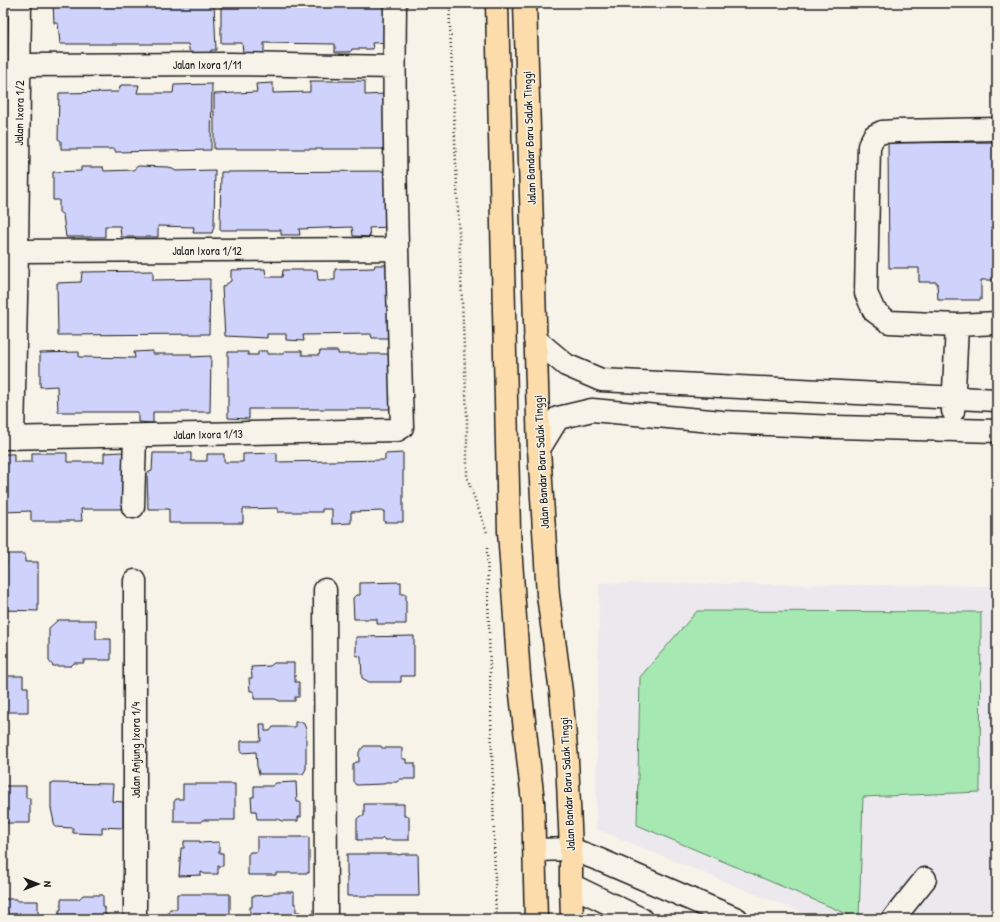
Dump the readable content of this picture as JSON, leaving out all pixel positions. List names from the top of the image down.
{
  "streets": {
    "main road": ["Jalan Bandar Baru Salak Tinggi"],
    "street": [
      "Jalan Ixora 1/11",
      "Jalan Ixora 1/2",
      "Jalan Ixora 1/12",
      "Jalan Ixora 1/13",
      "Jalan Anjung Ixora 1/4"
    ]
  },
  "crossings": [
    ["Jalan Ixora 1/11", "Jalan Ixora 1/2"],
    ["Jalan Ixora 1/2", "Jalan Ixora 1/12"],
    ["Jalan Ixora 1/2", "Jalan Ixora 1/13"],
    ["Jalan Ixora 1/12", "Jalan Ixora 1/13"]
  ],
  "north": "right"
}
